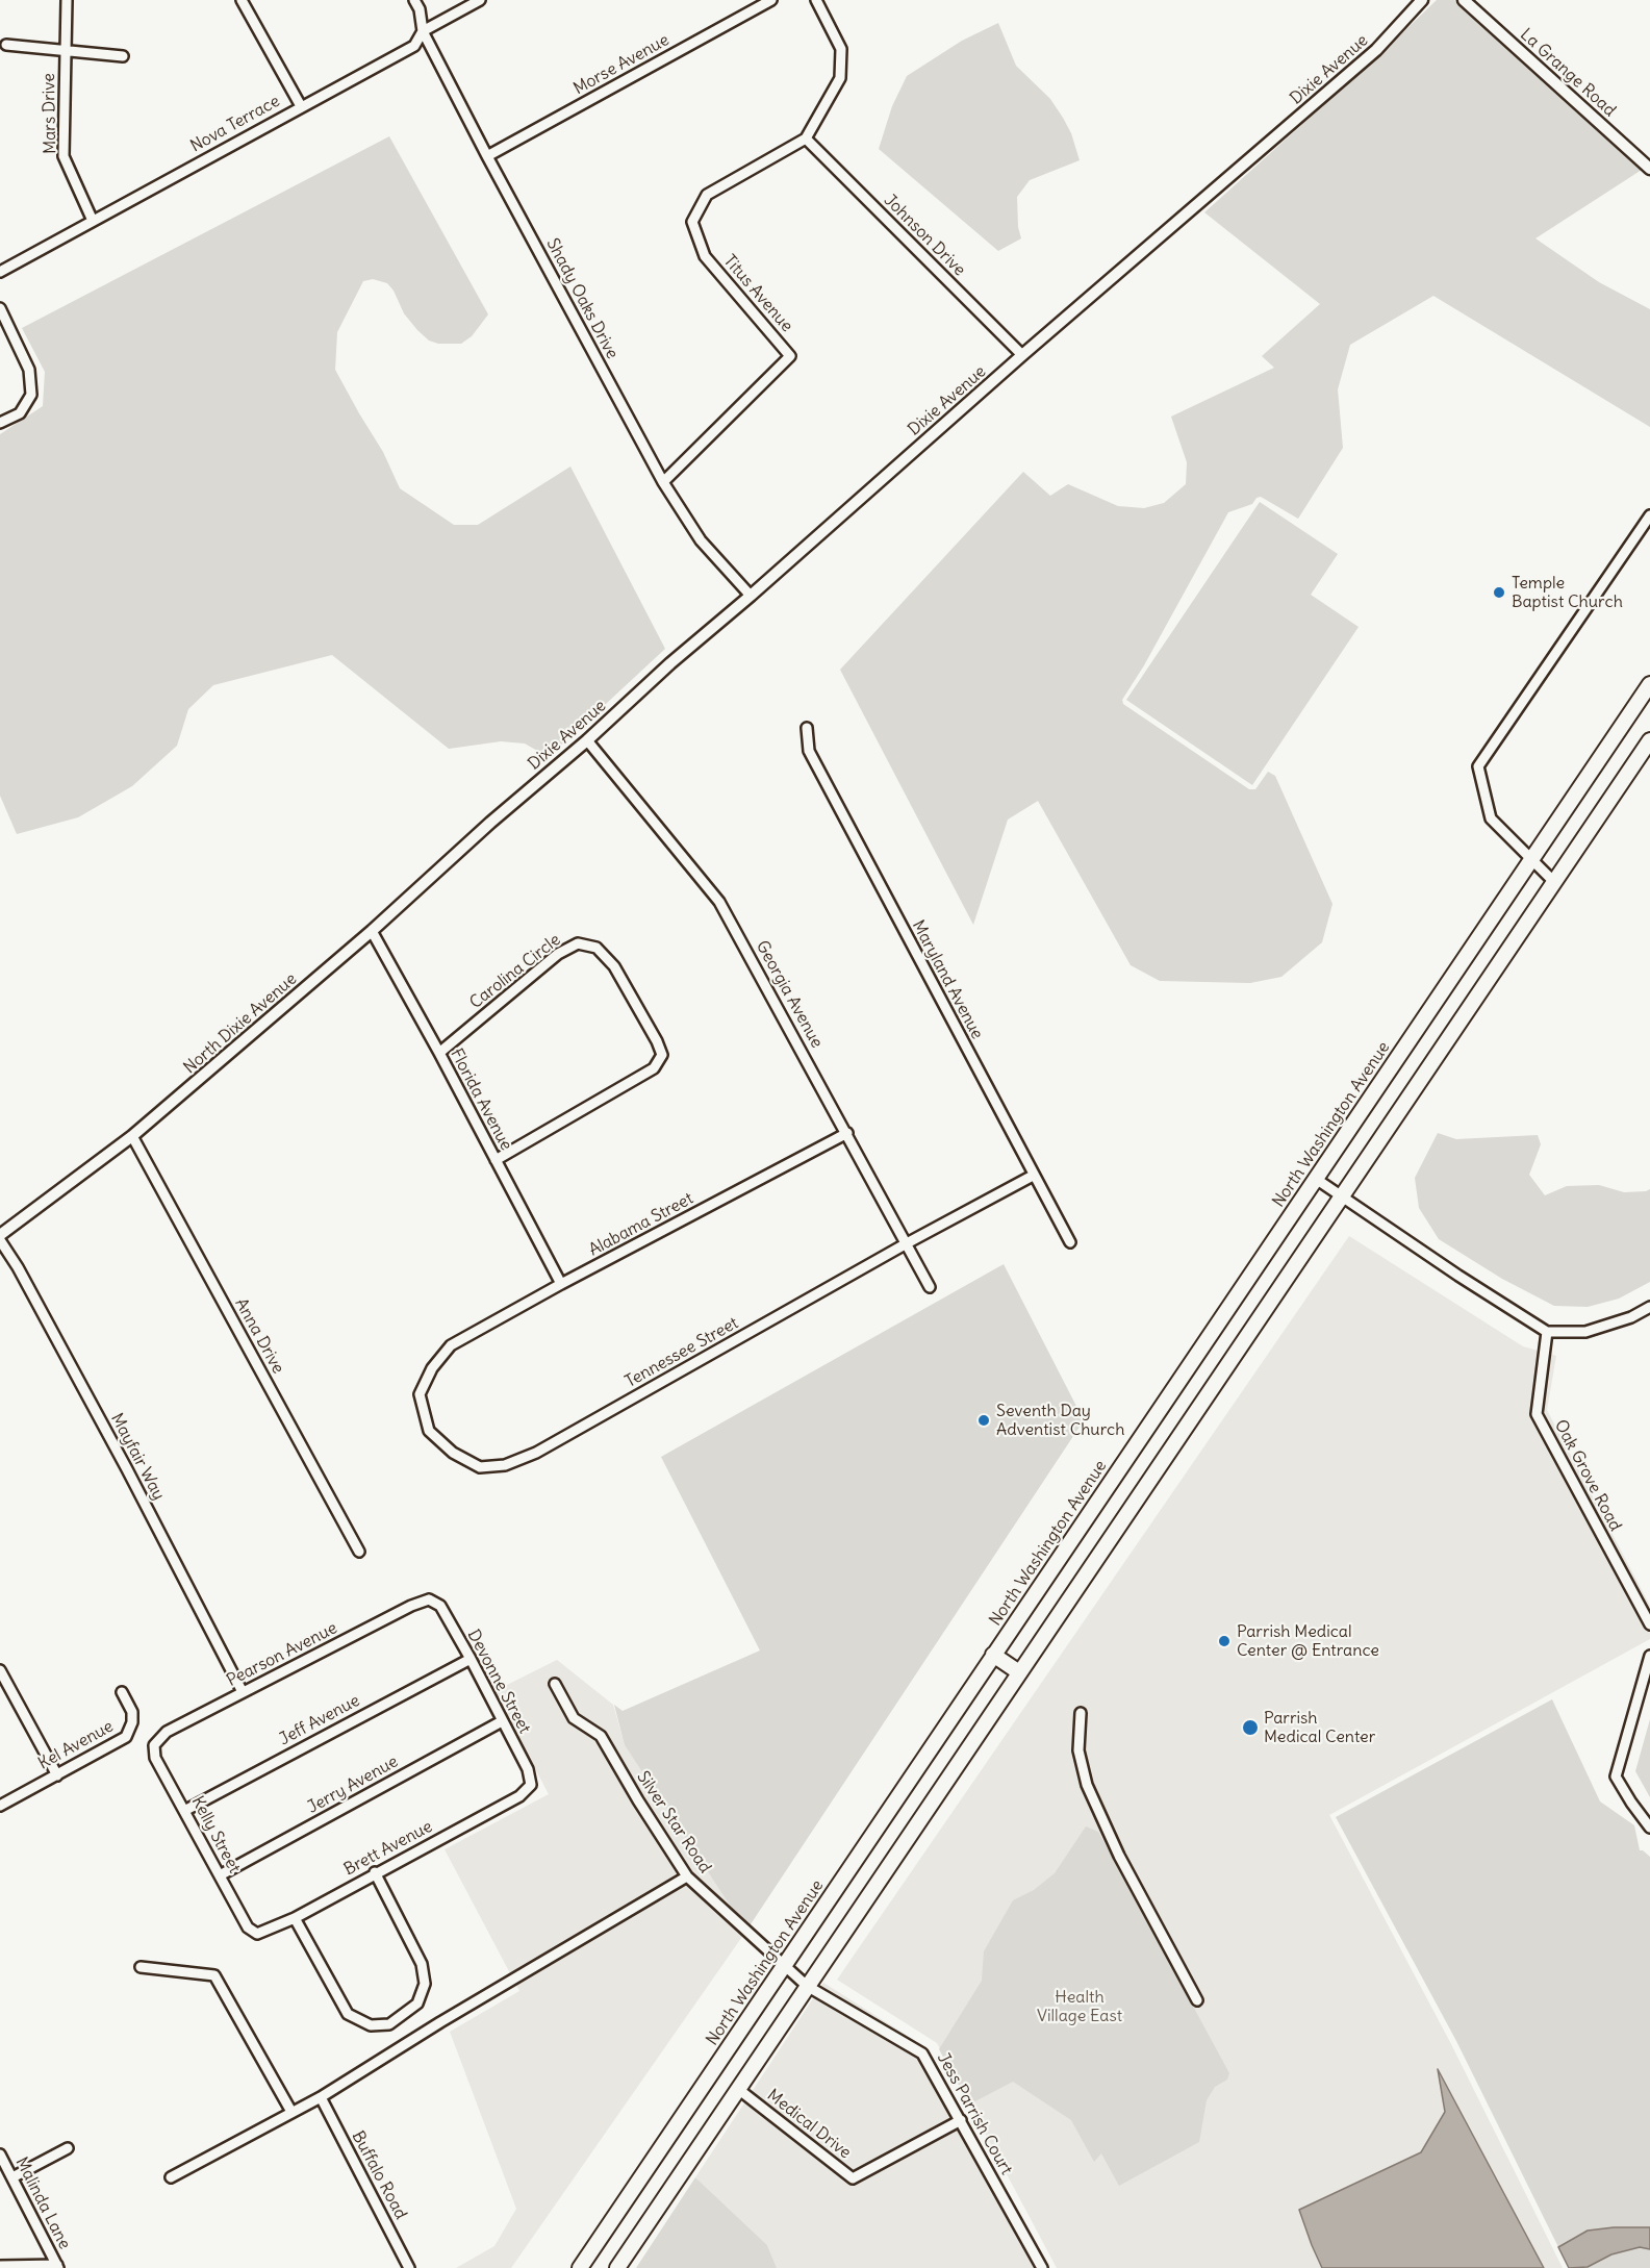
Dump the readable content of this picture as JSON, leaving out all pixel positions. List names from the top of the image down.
{
  "streets": {
    "main road": ["North Washington Avenue"],
    "street": [
      "Morse Avenue",
      "Dixie Avenue",
      "La Grange Road",
      "Mars Drive",
      "Nova Terrace",
      "Johnson Drive",
      "Titus Avenue",
      "Shady Oaks Drive",
      "Carolina Circle",
      "Maryland Avenue",
      "Georgia Avenue",
      "North Dixie Avenue",
      "Florida Avenue",
      "Alabama Street",
      "Anna Drive",
      "Tennessee Street",
      "Mayfair Way",
      "Oak Grove Road",
      "Pearson Avenue",
      "Devonne Street",
      "Jeff Avenue",
      "Kel Avenue",
      "Jerry Avenue",
      "Silver Star Road",
      "Kelly Street",
      "Brett Avenue",
      "Jess Parrish Court",
      "Medical Drive",
      "Buffalo Road",
      "Malinda Lane"
    ]
  },
  "crossings": [
    ["Morse Avenue", "Shady Oaks Drive"],
    ["Dixie Avenue", "Johnson Drive"],
    ["Dixie Avenue", "Shady Oaks Drive"],
    ["Dixie Avenue", "Georgia Avenue"],
    ["Dixie Avenue", "North Dixie Avenue"],
    ["Mars Drive", "Nova Terrace"],
    ["Nova Terrace", "Shady Oaks Drive"],
    ["Johnson Drive", "Titus Avenue"],
    ["Titus Avenue", "Shady Oaks Drive"],
    ["Carolina Circle", "Florida Avenue"],
    ["Maryland Avenue", "Tennessee Street"],
    ["Georgia Avenue", "Alabama Street"],
    ["Georgia Avenue", "Tennessee Street"],
    ["North Dixie Avenue", "Florida Avenue"],
    ["North Dixie Avenue", "Anna Drive"],
    ["North Dixie Avenue", "Mayfair Way"],
    ["Florida Avenue", "Alabama Street"],
    ["North Washington Avenue", "Silver Star Road"],
    ["North Washington Avenue", "Jess Parrish Court"],
    ["Alabama Street", "Tennessee Street"],
    ["Mayfair Way", "Pearson Avenue"],
    ["Pearson Avenue", "Devonne Street"],
    ["Pearson Avenue", "Kelly Street"],
    ["Devonne Street", "Jeff Avenue"],
    ["Devonne Street", "Jerry Avenue"],
    ["Devonne Street", "Brett Avenue"],
    ["Jeff Avenue", "Kelly Street"],
    ["Jerry Avenue", "Kelly Street"],
    ["Silver Star Road", "Jess Parrish Court"],
    ["Kelly Street", "Brett Avenue"],
    ["Jess Parrish Court", "Medical Drive"]
  ],
  "parks": ["Health Village East"],
  "places": [
    "Temple Baptist Church",
    "Seventh Day Adventist Church",
    "Parrish Medical Center @ Entrance",
    "Parrish Medical Center"
  ]
}
